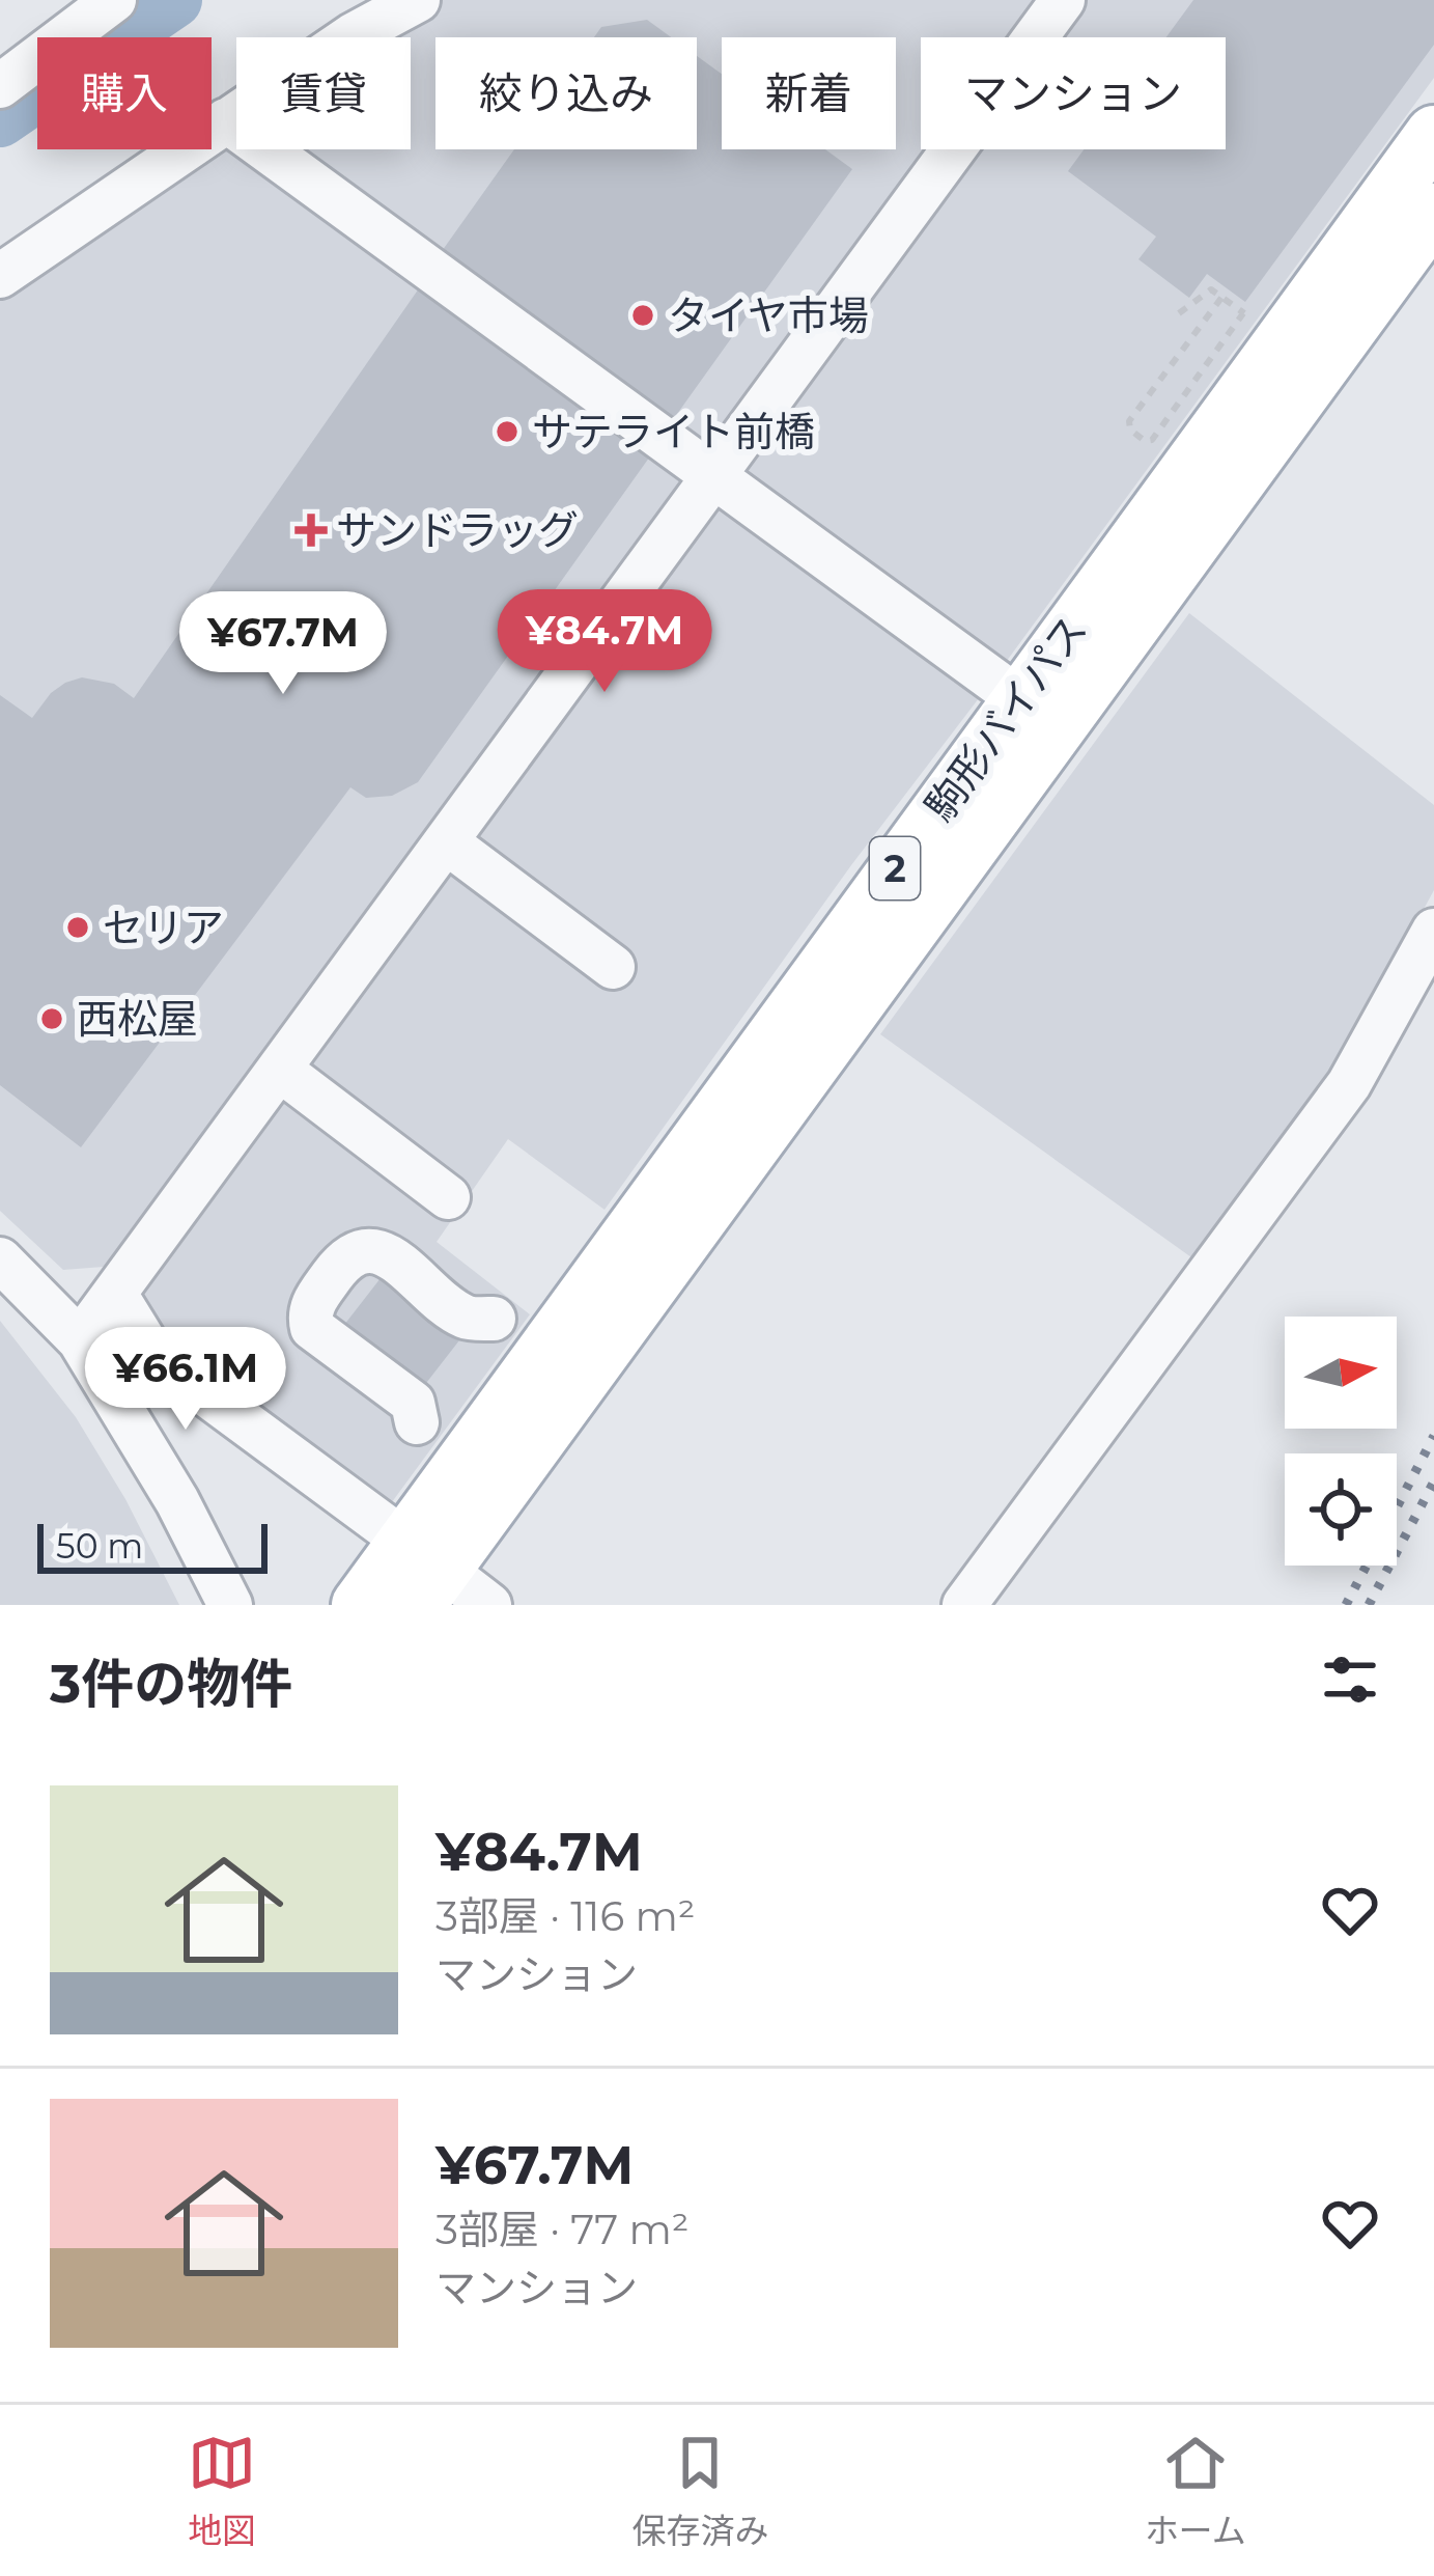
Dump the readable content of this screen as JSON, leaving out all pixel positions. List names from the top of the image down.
{
  "streets": {
    "main road": ["駒形バイパス", "2"]
  },
  "places": {
    "other": [
      "タイヤ市場",
      "サテライト前橋",
      "セリア",
      "西松屋"
    ],
    "health": ["サンドラッグ"]
  },
  "scale_bar": "50 m",
  "north": "right",
  "page": {
    "chip": [
      "購入",
      "賃貸",
      "絞り込み",
      "新着",
      "マンション"
    ],
    "price": ["¥84.7M", "¥67.7M", "¥66.1M"],
    "scale": "50 m",
    "heading": "3件の物件",
    "list": [
      {
        "name": "¥84.7M",
        "note": "3部屋 · 116 m² · マンション"
      },
      {
        "name": "¥67.7M",
        "note": "3部屋 · 77 m² · マンション"
      }
    ],
    "tabs": ["地図", "保存済み", "ホーム"]
  }
}
